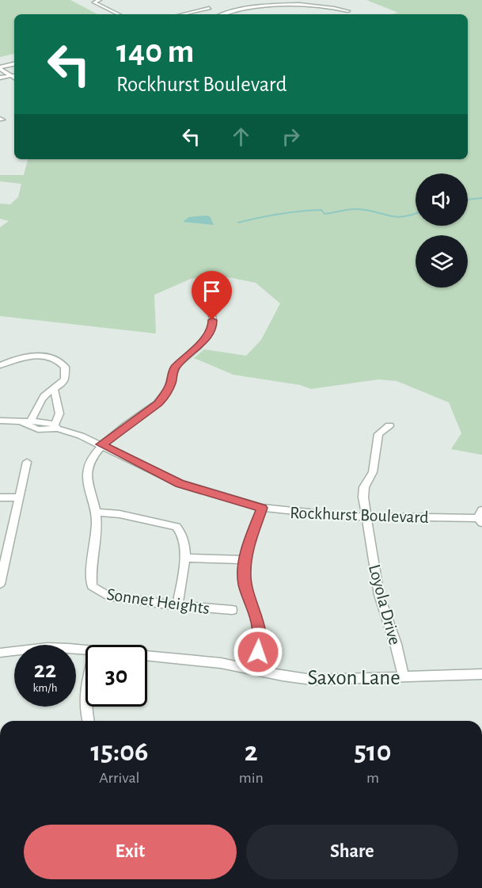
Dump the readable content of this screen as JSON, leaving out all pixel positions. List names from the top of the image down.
{
  "streets": {
    "street": [
      "Rockhurst Boulevard",
      "Sonnet Heights",
      "Loyola Drive",
      "Saxon Lane"
    ]
  },
  "crossings": [
    ["Rockhurst Boulevard", "Sonnet Heights"],
    ["Rockhurst Boulevard", "Loyola Drive"],
    ["Loyola Drive", "Saxon Lane"]
  ],
  "page": {
    "turn": ["140 m", "Rockhurst Boulevard"],
    "speed": "22 km/h",
    "limit": "30",
    "eta": [
      "15:06",
      "Arrival",
      "2",
      "min",
      "510",
      "m"
    ],
    "buttons": ["Exit", "Share"]
  }
}
